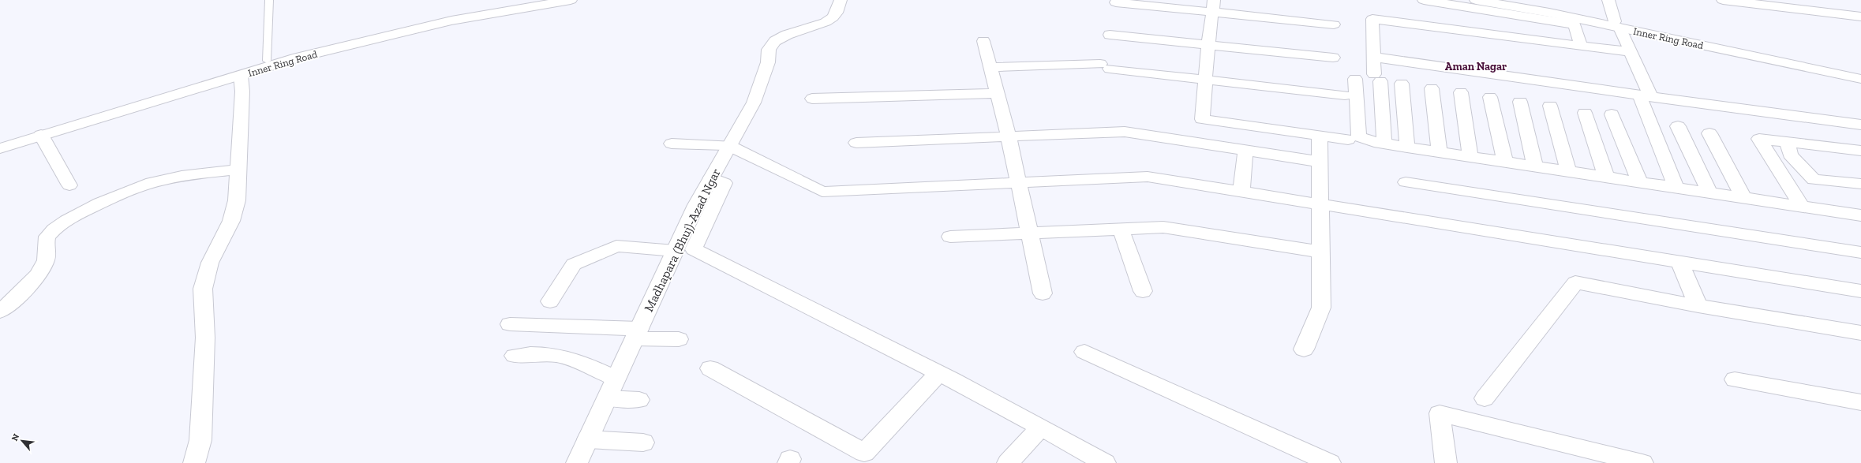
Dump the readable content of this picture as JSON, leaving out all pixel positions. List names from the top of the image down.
{
  "streets": {
    "street": ["Inner Ring Road", "Madhapara (Bhuj)-Azad Ngar"]
  },
  "districts": ["Aman Nagar"],
  "north": "top left"
}
